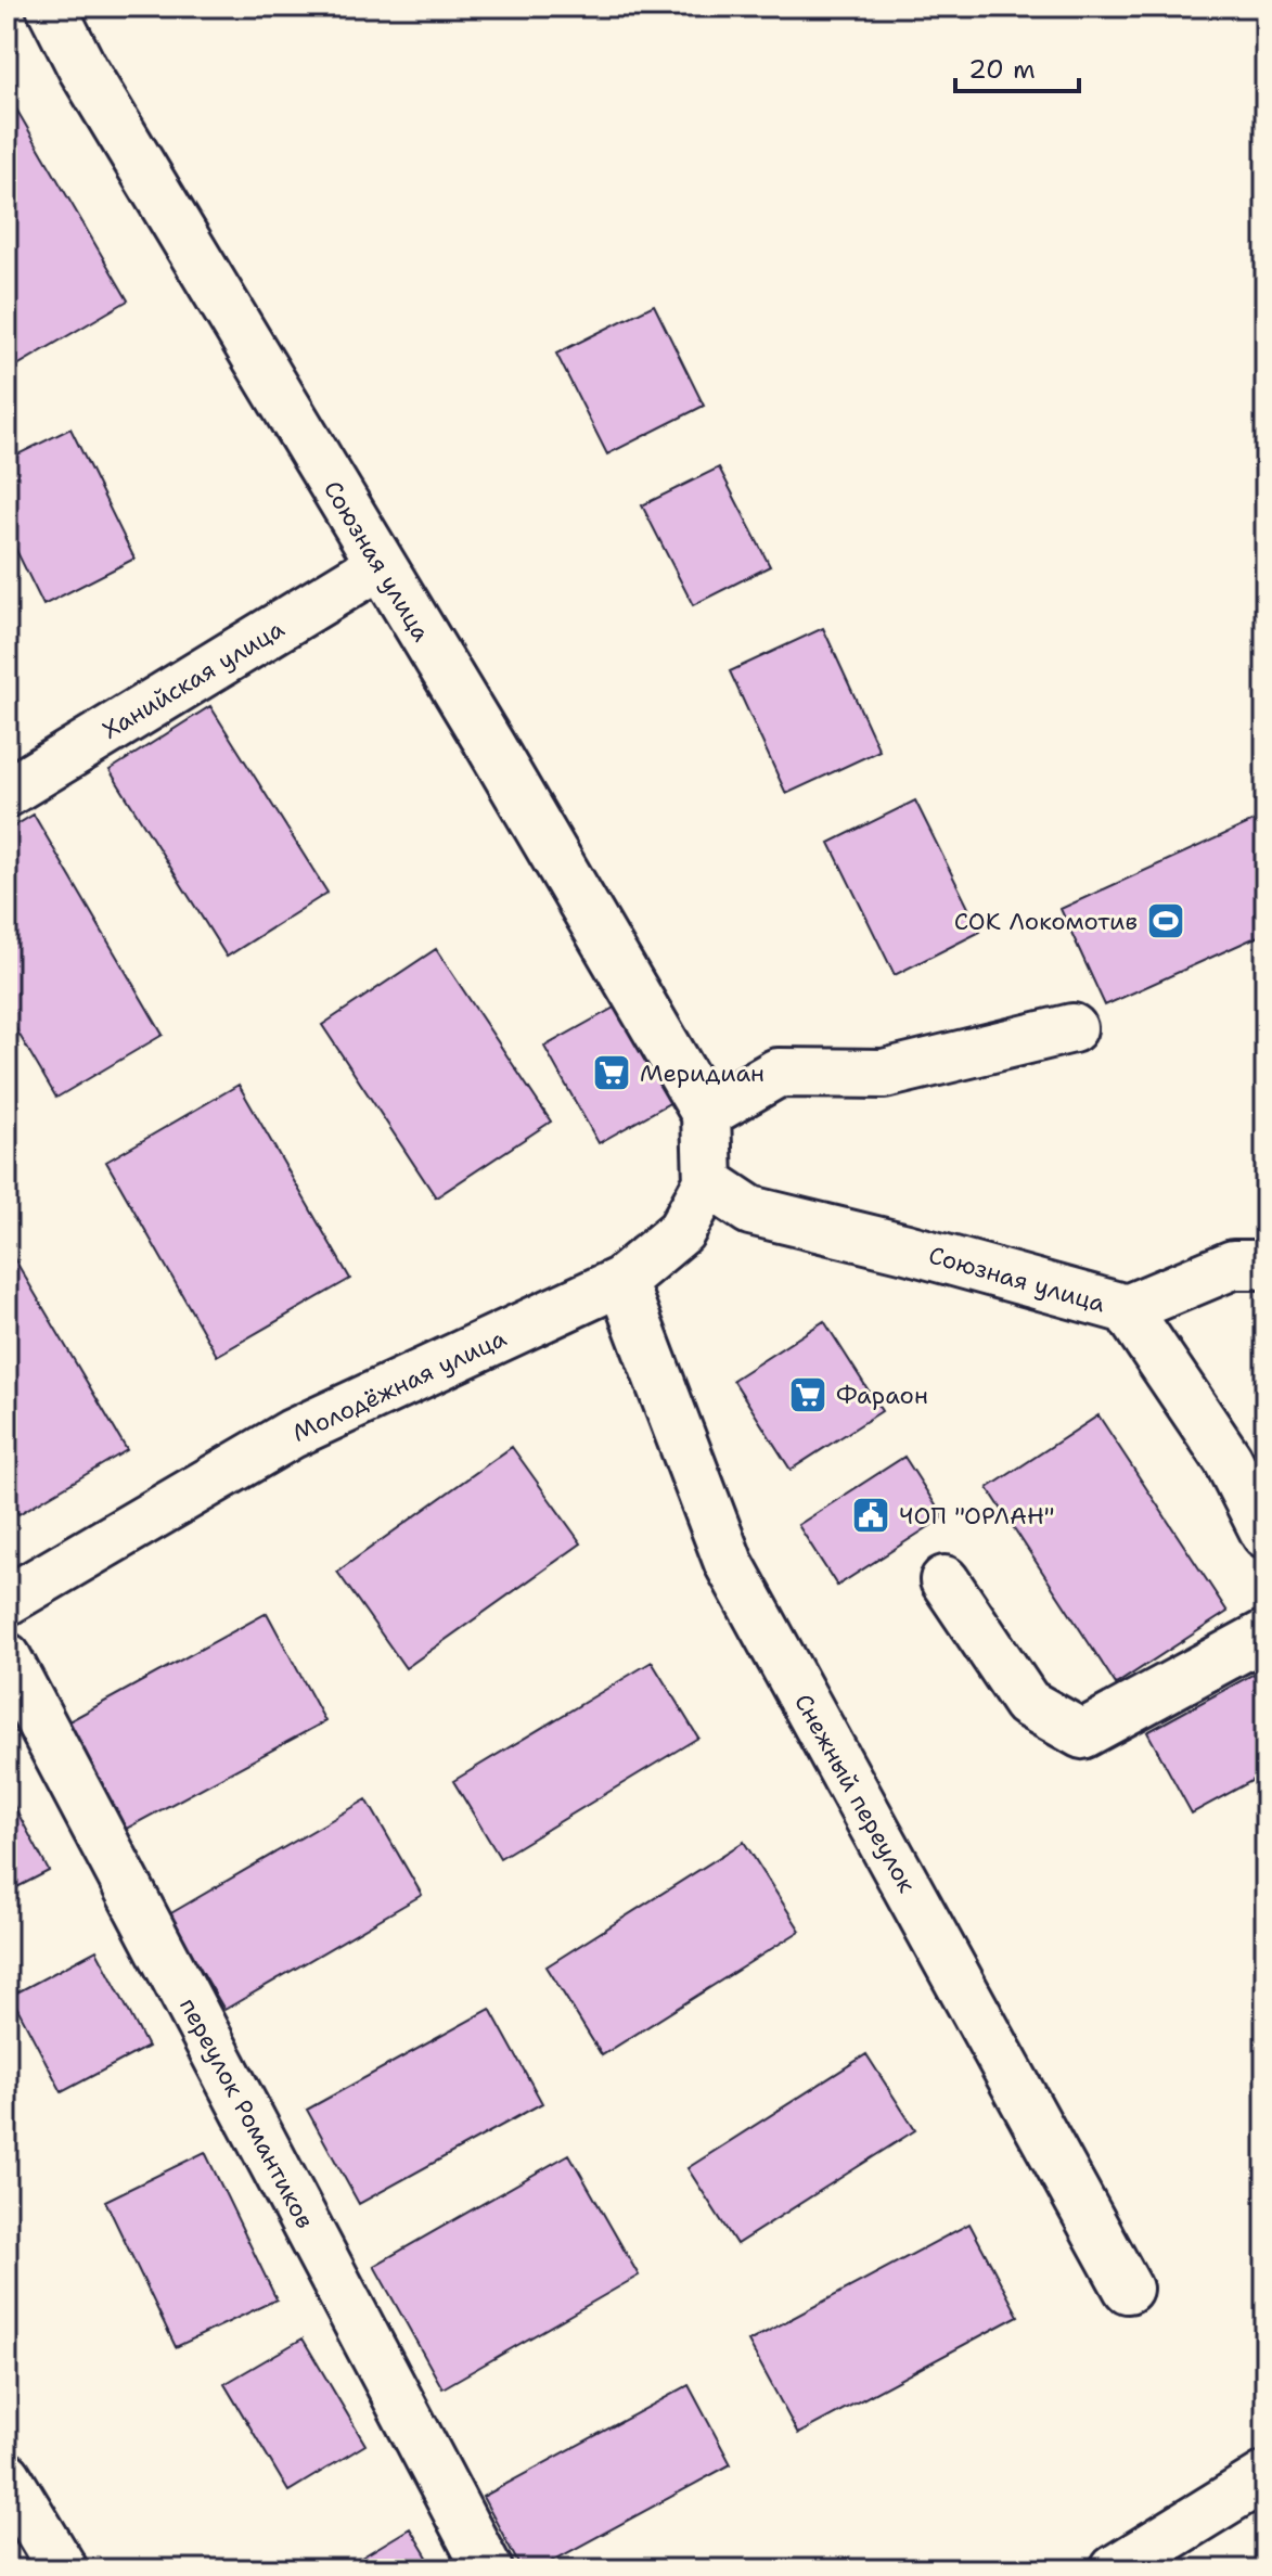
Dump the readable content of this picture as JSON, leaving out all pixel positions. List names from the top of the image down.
{
  "streets": {
    "street": [
      "Союзная улица",
      "Ханийская улица",
      "Молодёжная улица",
      "Снежный переулок",
      "переулок Романтиков"
    ]
  },
  "crossings": [
    ["Союзная улица", "Ханийская улица"],
    ["Союзная улица", "Молодёжная улица"],
    ["Молодёжная улица", "Снежный переулок"]
  ],
  "places": {
    "sports": ["СОК Локомотив"],
    "supermarket": ["Меридиан", "Фараон"],
    "public building": ["ЧОП \"ОРЛАН\""]
  },
  "scale_bar": "20 m"
}
